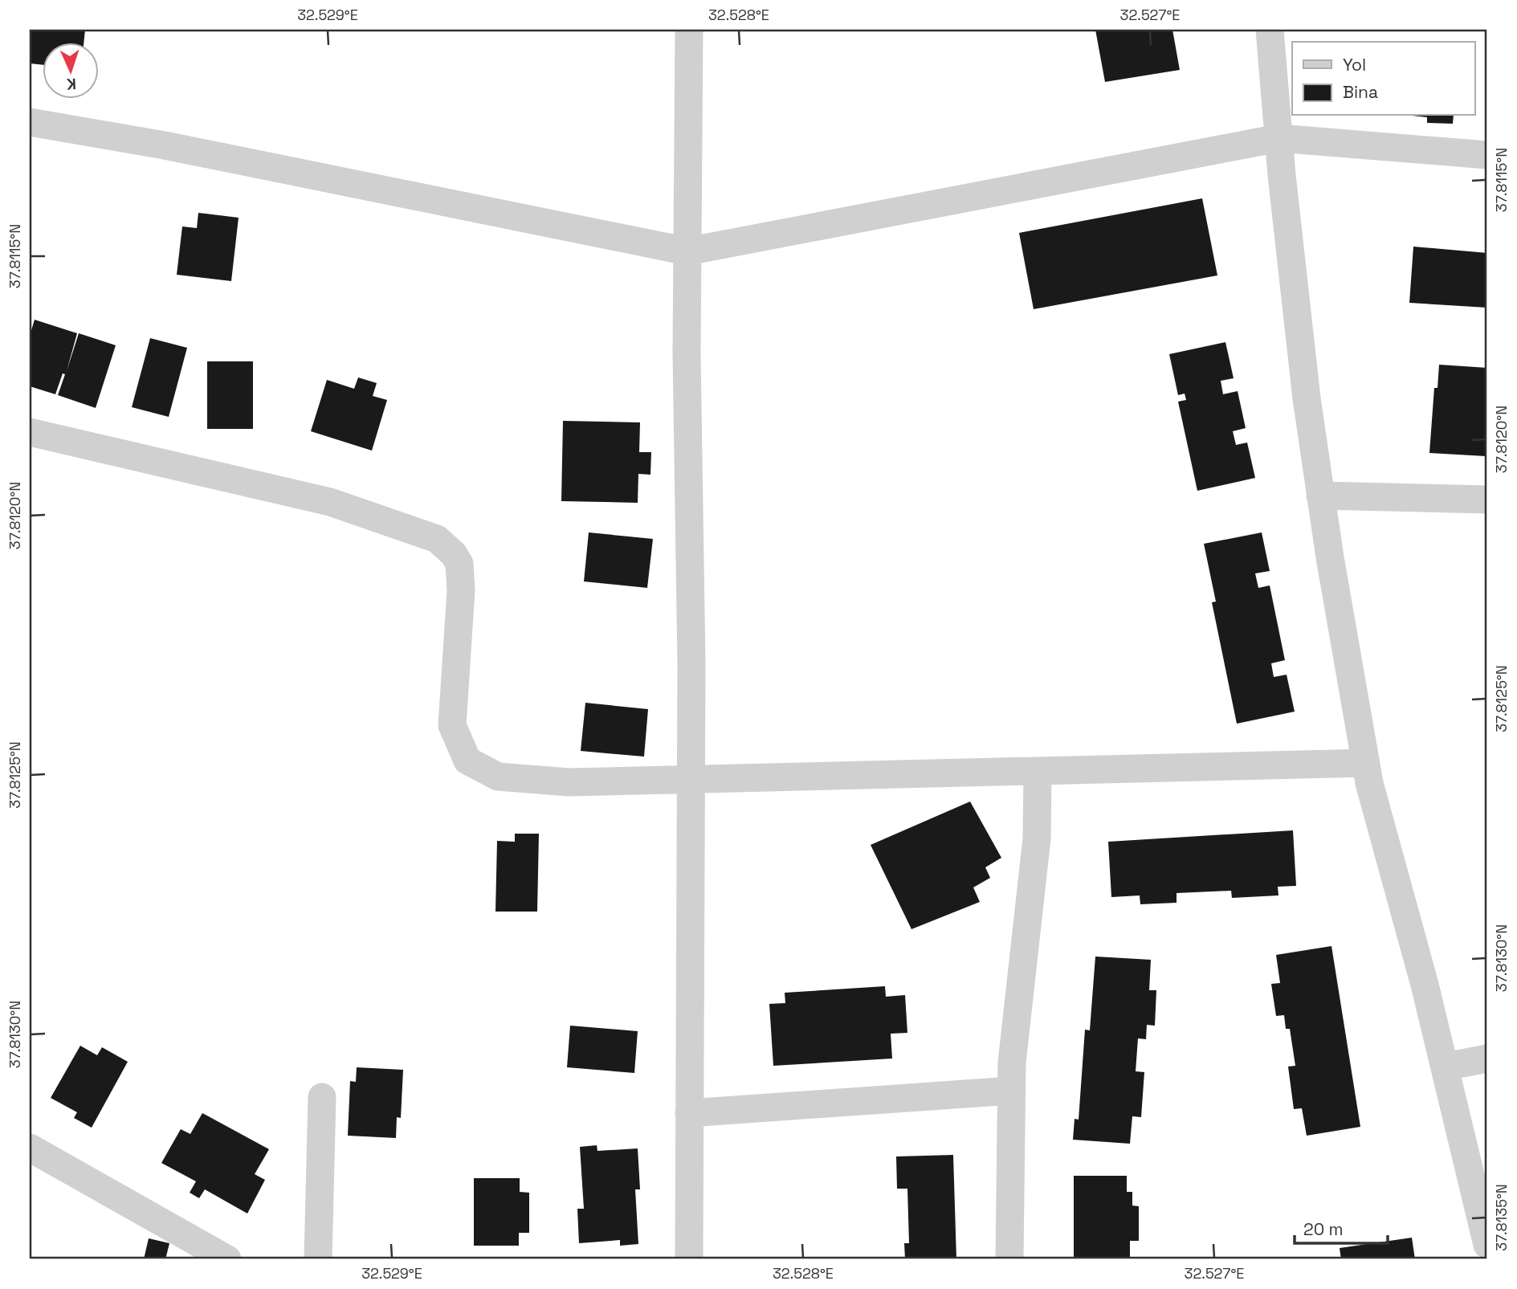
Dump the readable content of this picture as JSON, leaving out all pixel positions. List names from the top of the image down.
{
  "legend": ["Yol", "Bina"],
  "scale_bar": "20 m",
  "north": "bottom",
  "coordinates": [
    "32.529°E",
    "32.528°E",
    "32.527°E",
    "37.8115°N",
    "37.8120°N",
    "37.8125°N",
    "37.8130°N",
    "37.8135°N"
  ]
}
